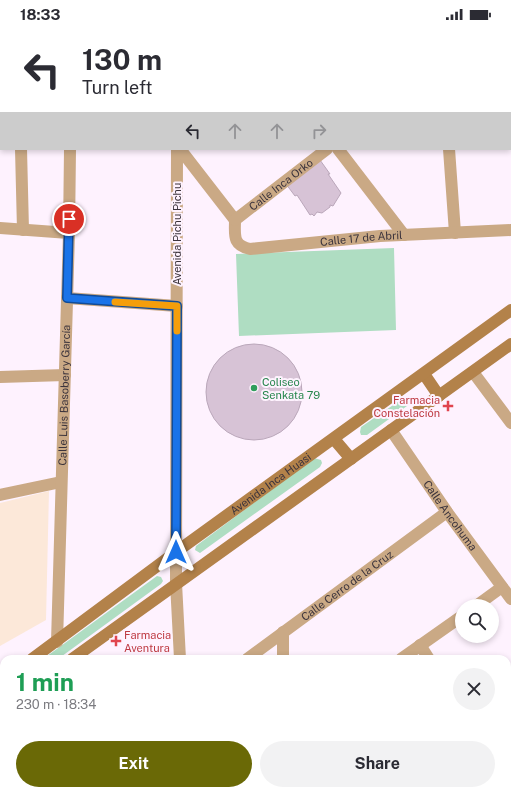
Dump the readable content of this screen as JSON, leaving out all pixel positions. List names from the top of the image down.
{
  "streets": {
    "street": [
      "Calle Inca Orko",
      "Avenida Pichu Pichu",
      "Calle 17 de Abril",
      "Calle Luis Basoberry García",
      "Avenida Inca Huasi",
      "Calle Ancohuma",
      "Calle Cerro de la Cruz"
    ]
  },
  "crossings": [
    ["Calle Inca Orko", "Calle 17 de Abril"],
    ["Avenida Pichu Pichu", "Avenida Inca Huasi"],
    ["Calle Luis Basoberry García", "Avenida Inca Huasi"],
    ["Calle Ancohuma", "Calle Cerro de la Cruz"]
  ],
  "places": {
    "other": ["Coliseo Senkata 79"],
    "health": ["Farmacia Constelación", "Farmacia Aventura"]
  },
  "page": {
    "status": "18:33",
    "turn": ["130 m", "Turn left"],
    "heading": ["1 min", "230 m · 18:34"],
    "buttons": ["Exit", "Share"]
  }
}
